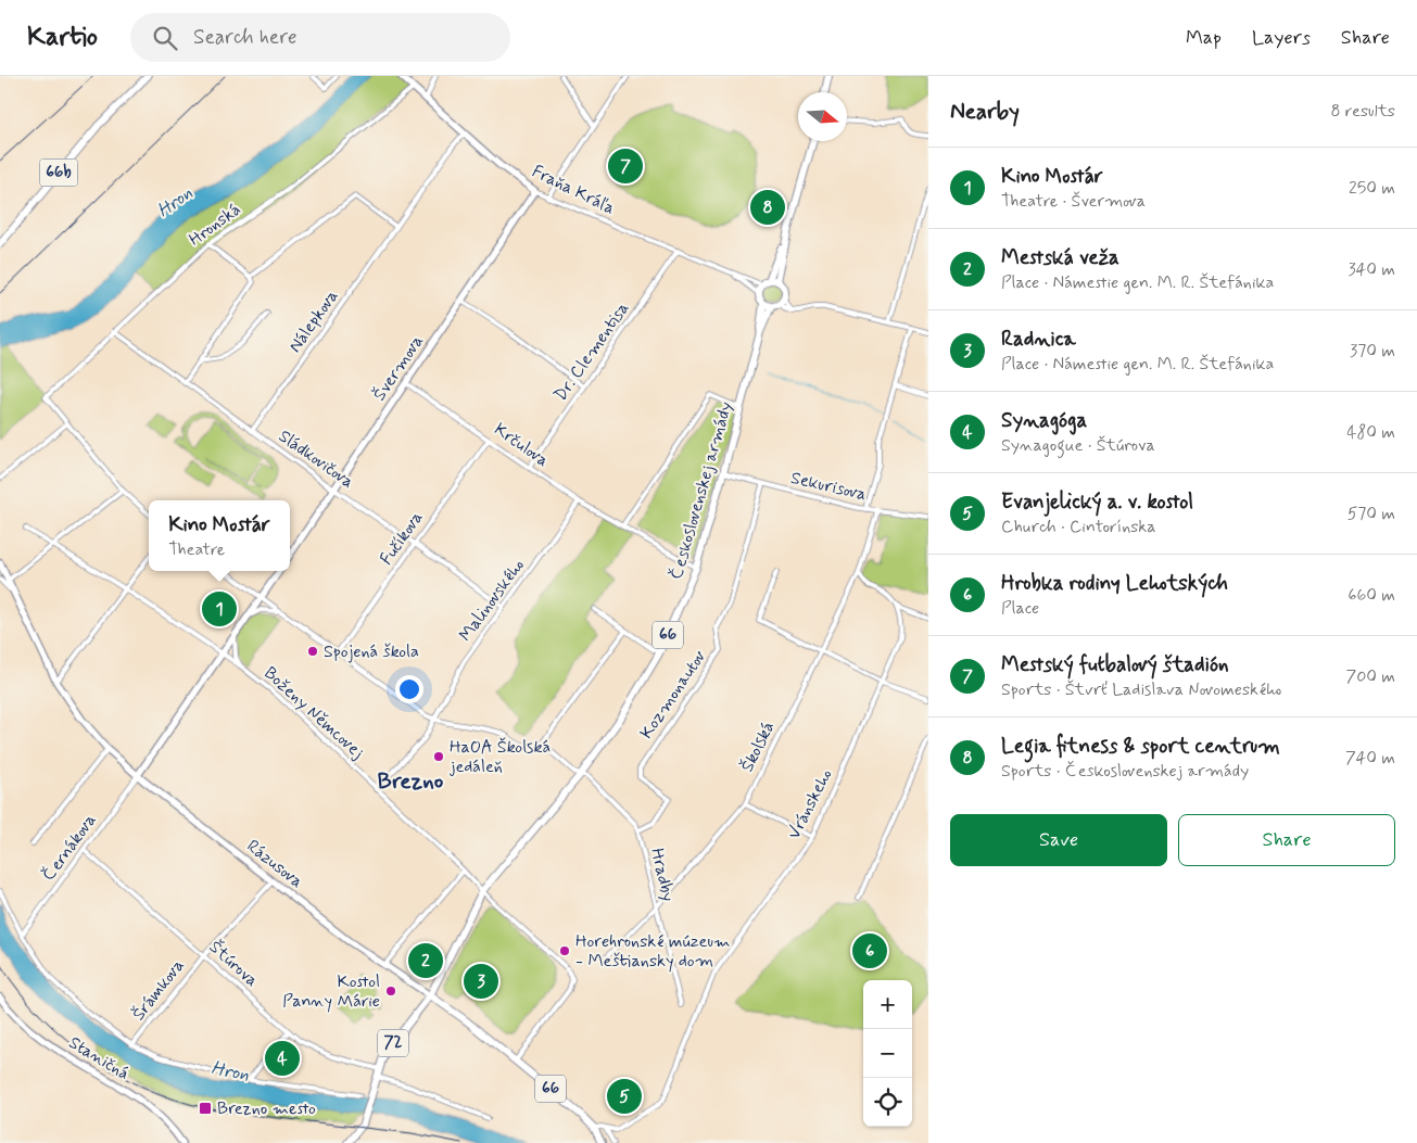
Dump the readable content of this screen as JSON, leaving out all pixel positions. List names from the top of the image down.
{
  "streets": {
    "main road": [
      "66b",
      "Československej armády",
      "66",
      "72"
    ],
    "street": [
      "Fraňa Kráľa",
      "Hronská",
      "Nálepkova",
      "Dr. Clementisa",
      "Švermova",
      "Krčulova",
      "Sládkovičova",
      "Sekurisova",
      "Fučíkova",
      "Malinovského",
      "Kozmonautov",
      "Boženy Němcovej",
      "Školská",
      "Vránskeho",
      "Černákova",
      "Rázusova",
      "Hradby",
      "Štúrova",
      "Šrámkova",
      "Staničná"
    ]
  },
  "crossings": [
    ["Fraňa Kráľa", "Hronská"],
    ["Fraňa Kráľa", "Nálepkova"],
    ["Fraňa Kráľa", "Dr. Clementisa"],
    ["Fraňa Kráľa", "Švermova"],
    ["Fraňa Kráľa", "Československej armády"],
    ["Hronská", "Sládkovičova"],
    ["Nálepkova", "Sládkovičova"],
    ["Dr. Clementisa", "Krčulova"],
    ["Švermova", "Krčulova"],
    ["Švermova", "Sládkovičova"],
    ["Krčulova", "Československej armády"],
    ["Krčulova", "Fučíkova"],
    ["Krčulova", "Malinovského"],
    ["Sládkovičova", "Fučíkova"],
    ["Sládkovičova", "Malinovského"],
    ["Sekurisova", "Československej armády"],
    ["Sekurisova", "Kozmonautov"],
    ["Sekurisova", "Školská"],
    ["Československej armády", "66"],
    ["Československej armády", "Boženy Němcovej"],
    ["Československej armády", "Hradby"],
    ["Malinovského", "Boženy Němcovej"],
    ["66", "Boženy Němcovej"],
    ["66", "Rázusova"],
    ["66", "72"],
    ["Kozmonautov", "Hradby"],
    ["Školská", "Hradby"],
    ["Černákova", "Rázusova"],
    ["Černákova", "Štúrova"],
    ["Rázusova", "Šrámkova"],
    ["Rázusova", "72"],
    ["Štúrova", "Šrámkova"],
    ["Štúrova", "72"]
  ],
  "districts": ["Brezno"],
  "water": ["Hron"],
  "places": {
    "other": [
      "Spojená škola",
      "HaOA Školská jedáleň",
      "Horehronské múzeum - Meštiansky dom",
      "Kostol Panny Márie"
    ],
    "transit": ["Brezno mesto"]
  },
  "north": "right",
  "page": {
    "header": "Kartio",
    "search": "Search here",
    "nav": ["Map", "Layers", "Share"],
    "heading": ["Nearby", "8 results"],
    "pins": [
      "7",
      "8",
      "1",
      "6",
      "2",
      "3",
      "4",
      "5"
    ],
    "list": [
      {
        "mark": "1",
        "name": "Kino Mostár",
        "note": "Theatre · Švermova",
        "value": "250 m"
      },
      {
        "mark": "2",
        "name": "Mestská veža",
        "note": "Place · Námestie gen. M. R. Štefánika",
        "value": "340 m"
      },
      {
        "mark": "3",
        "name": "Radnica",
        "note": "Place · Námestie gen. M. R. Štefánika",
        "value": "370 m"
      },
      {
        "mark": "4",
        "name": "Synagóga",
        "note": "Synagogue · Štúrova",
        "value": "480 m"
      },
      {
        "mark": "5",
        "name": "Evanjelický a. v. kostol",
        "note": "Church · Cintorínska",
        "value": "570 m"
      },
      {
        "mark": "6",
        "name": "Hrobka rodiny Lehotských",
        "note": "Place",
        "value": "660 m"
      },
      {
        "mark": "7",
        "name": "Mestský futbalový štadión",
        "note": "Sports · Štvrť Ladislava Novomeského",
        "value": "700 m"
      },
      {
        "mark": "8",
        "name": "Legia fitness & sport centrum",
        "note": "Sports · Československej armády",
        "value": "740 m"
      }
    ],
    "popup": ["Kino Mostár", "Theatre"],
    "buttons": ["Save", "Share"],
    "map_buttons": ["+", "−"]
  }
}
